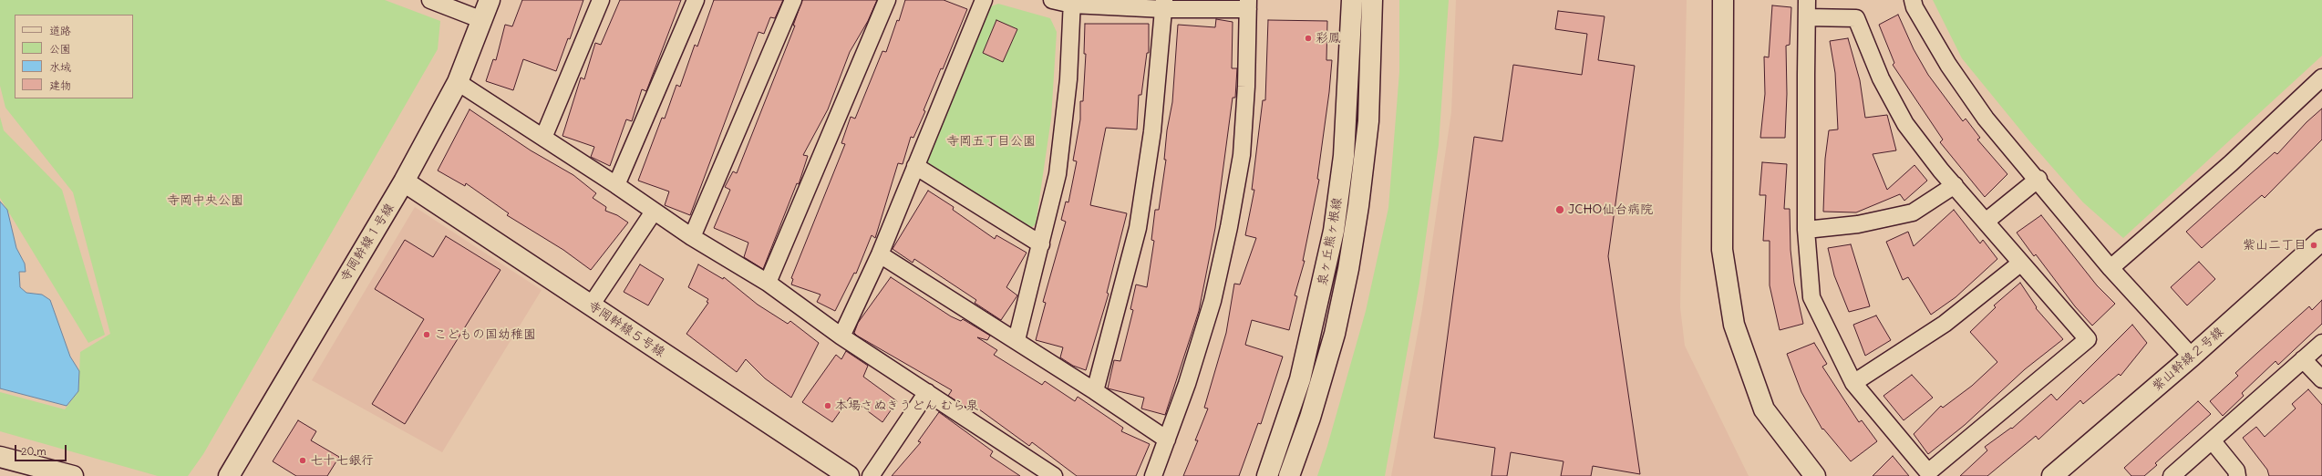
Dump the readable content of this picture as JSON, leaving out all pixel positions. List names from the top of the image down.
{
  "streets": {
    "street": [
      "泉ヶ丘熊ヶ根線",
      "寺岡幹線１号線",
      "寺岡幹線５号線",
      "紫山幹線２号線"
    ]
  },
  "crossings": [
    ["寺岡幹線１号線", "寺岡幹線５号線"]
  ],
  "parks": ["寺岡五丁目公園", "寺岡中央公園"],
  "places": [
    "彩鳳",
    "JCHO仙台病院",
    "紫山二丁目",
    "こどもの国幼稚園",
    "本場さぬきうどん むら泉",
    "七十七銀行"
  ],
  "legend": [
    "道路",
    "公園",
    "水域",
    "建物"
  ],
  "scale_bar": "20 m"
}
